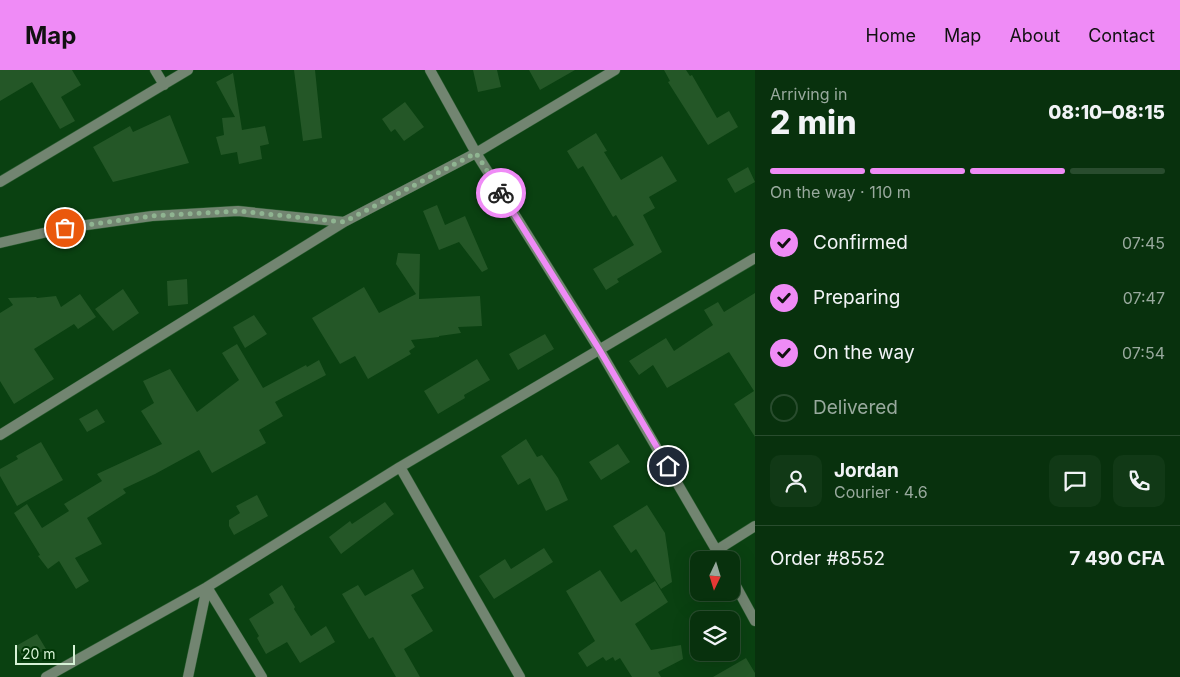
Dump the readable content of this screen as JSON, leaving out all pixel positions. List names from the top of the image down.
{
  "scale_bar": "20 m",
  "north": "bottom",
  "page": {
    "header": "Map",
    "nav": [
      "Home",
      "Map",
      "About",
      "Contact"
    ],
    "heading": ["2 min", "Arriving in", "08:10–08:15"],
    "panel": [
      "Jordan",
      "Courier · 4.6",
      "Order #8552",
      "7 490 CFA"
    ],
    "bar": "On the way · 110 m",
    "list": [
      ["Confirmed", "07:45"],
      ["Preparing", "07:47"],
      ["On the way", "07:54"],
      "Delivered"
    ],
    "scale": "20 m"
  }
}
